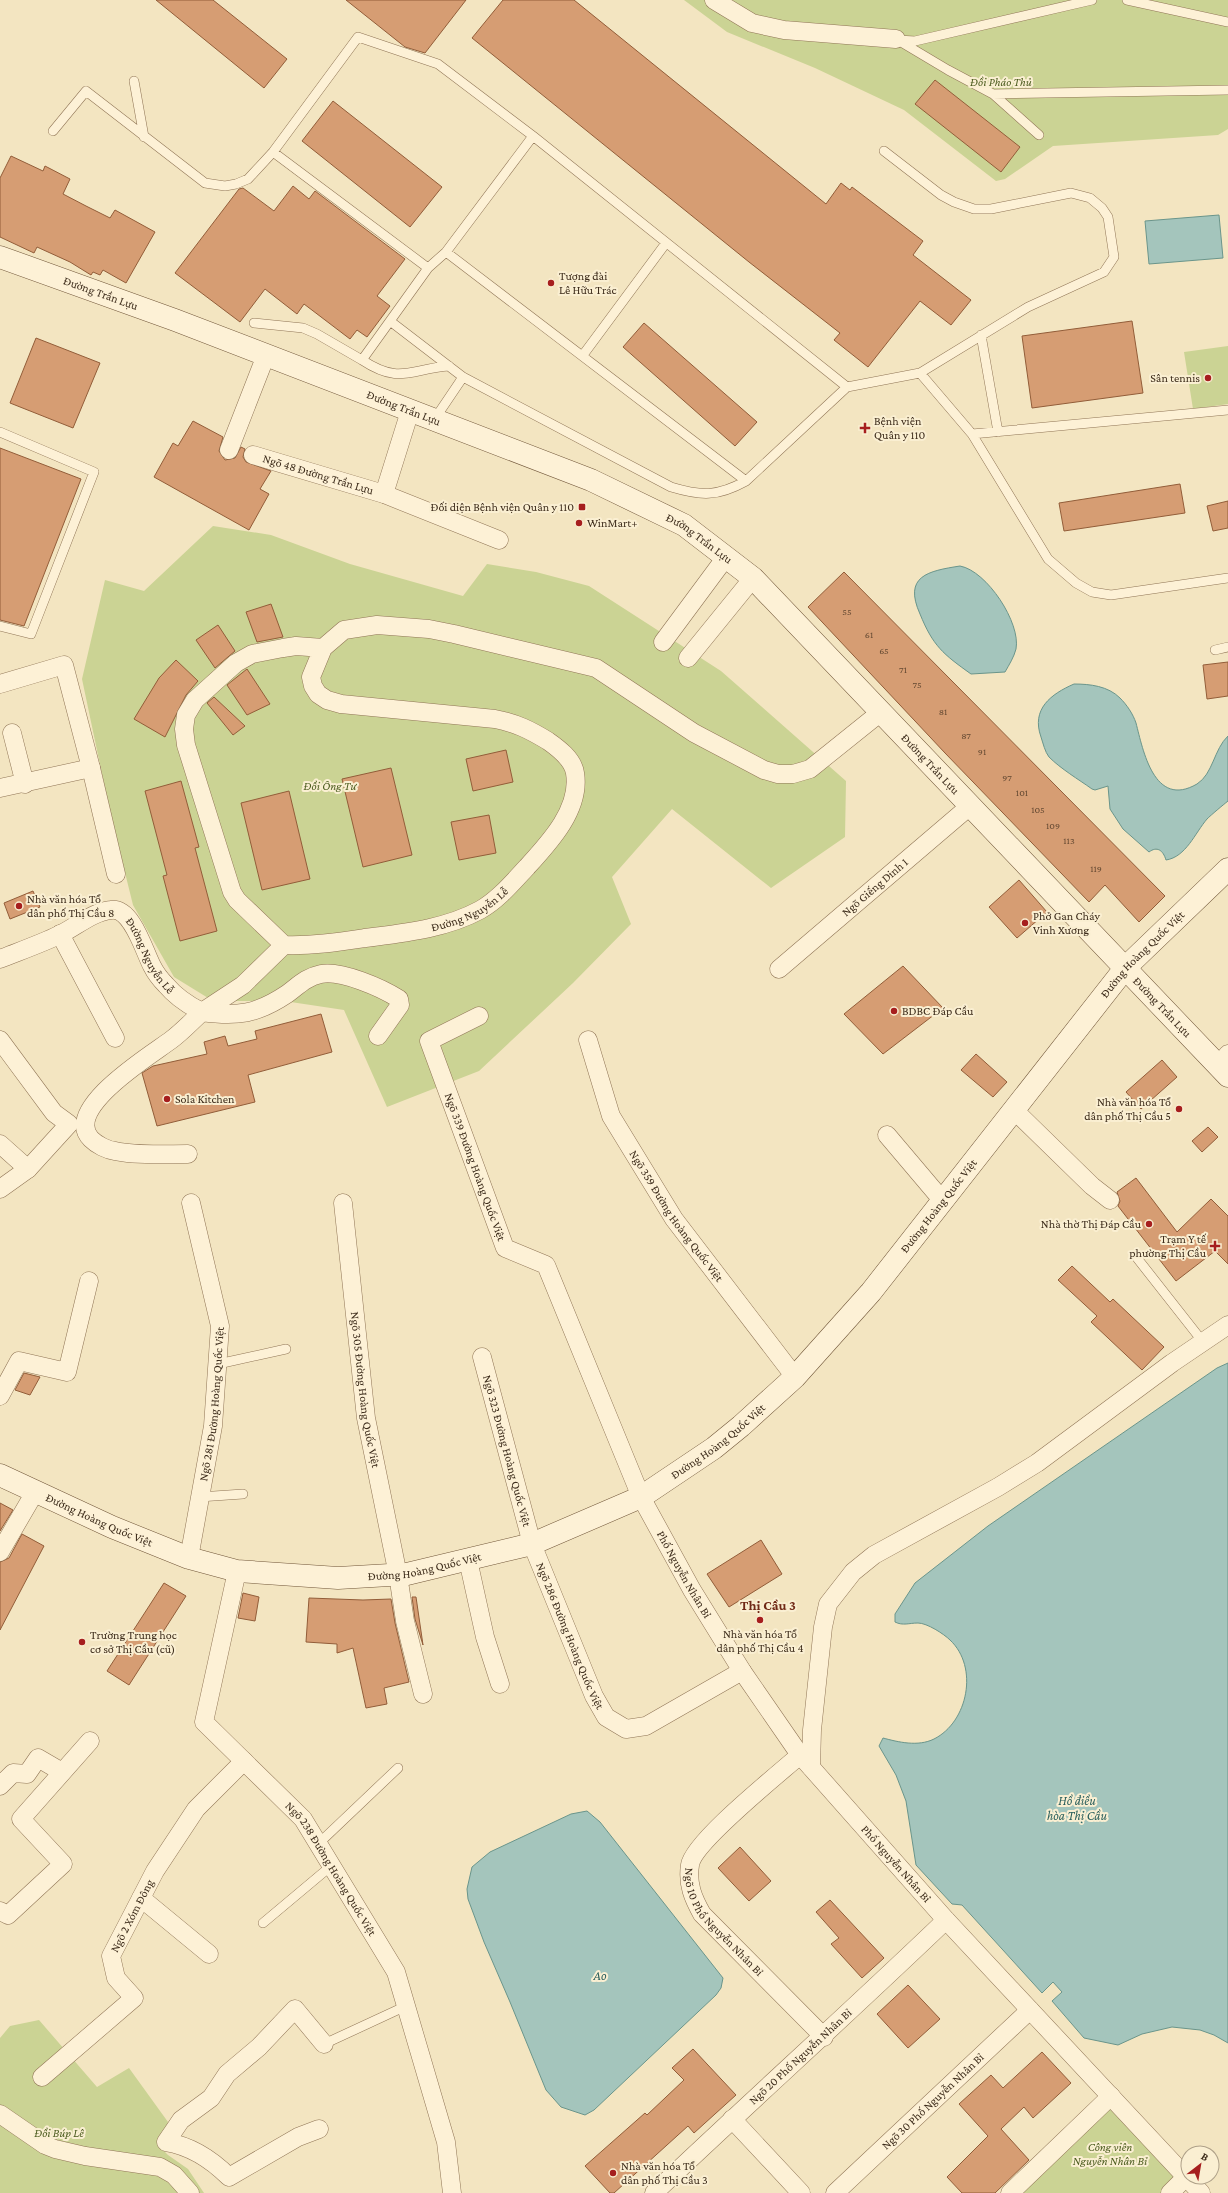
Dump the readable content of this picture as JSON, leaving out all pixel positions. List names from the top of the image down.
{
  "streets": {
    "main road": ["Đường Trần Lựu", "Đường Hoàng Quốc Việt"],
    "street": [
      "Ngõ 48 Đường Trần Lựu",
      "Ngõ Giếng Dinh 1",
      "Đường Nguyễn Lễ",
      "Ngõ 339 Đường Hoàng Quốc Việt",
      "Ngõ 359 Đường Hoàng Quốc Việt",
      "Ngõ 305 Đường Hoàng Quốc Việt",
      "Ngõ 281 Đường Hoàng Quốc Việt",
      "Ngõ 323 Đường Hoàng Quốc Việt",
      "Phố Nguyễn Nhân Bỉ",
      "Ngõ 286 Đường Hoàng Quốc Việt",
      "Ngõ 238 Đường Hoàng Quốc Việt",
      "Ngõ 2 Xóm Đông",
      "Ngõ 10 Phố Nguyễn Nhân Bỉ",
      "Ngõ 20 Phố Nguyễn Nhân Bỉ",
      "Ngõ 30 Phố Nguyễn Nhân Bỉ"
    ]
  },
  "crossings": [
    ["Đường Trần Lựu", "Ngõ 48 Đường Trần Lựu"],
    ["Đường Trần Lựu", "Ngõ Giếng Dinh 1"],
    ["Đường Trần Lựu", "Đường Hoàng Quốc Việt"],
    ["Đường Hoàng Quốc Việt", "Ngõ 339 Đường Hoàng Quốc Việt"],
    ["Đường Hoàng Quốc Việt", "Ngõ 359 Đường Hoàng Quốc Việt"],
    ["Đường Hoàng Quốc Việt", "Ngõ 305 Đường Hoàng Quốc Việt"],
    ["Đường Hoàng Quốc Việt", "Ngõ 281 Đường Hoàng Quốc Việt"],
    ["Đường Hoàng Quốc Việt", "Ngõ 323 Đường Hoàng Quốc Việt"],
    ["Đường Hoàng Quốc Việt", "Phố Nguyễn Nhân Bỉ"],
    ["Đường Hoàng Quốc Việt", "Ngõ 286 Đường Hoàng Quốc Việt"],
    ["Đường Hoàng Quốc Việt", "Ngõ 238 Đường Hoàng Quốc Việt"],
    ["Ngõ 339 Đường Hoàng Quốc Việt", "Phố Nguyễn Nhân Bỉ"],
    ["Ngõ 323 Đường Hoàng Quốc Việt", "Ngõ 286 Đường Hoàng Quốc Việt"],
    ["Phố Nguyễn Nhân Bỉ", "Ngõ 286 Đường Hoàng Quốc Việt"],
    ["Phố Nguyễn Nhân Bỉ", "Ngõ 10 Phố Nguyễn Nhân Bỉ"],
    ["Phố Nguyễn Nhân Bỉ", "Ngõ 20 Phố Nguyễn Nhân Bỉ"],
    ["Phố Nguyễn Nhân Bỉ", "Ngõ 30 Phố Nguyễn Nhân Bỉ"],
    ["Ngõ 238 Đường Hoàng Quốc Việt", "Ngõ 2 Xóm Đông"],
    ["Ngõ 10 Phố Nguyễn Nhân Bỉ", "Ngõ 20 Phố Nguyễn Nhân Bỉ"]
  ],
  "districts": ["Thị Cầu 3"],
  "water": ["Hồ điều hòa Thị Cầu", "Ao"],
  "parks": [
    "Đồi Pháo Thủ",
    "Đồi Ông Tư",
    "Đồi Búp Lê",
    "Công viên Nguyễn Nhân Bỉ"
  ],
  "places": {
    "other": [
      "Tượng đài Lê Hữu Trác",
      "Sân tennis",
      "WinMart+",
      "Nhà văn hóa Tổ dân phố Thị Cầu 8",
      "Phở Gan Cháy Vinh Xương",
      "BDBC Đáp Cầu",
      "Sola Kitchen",
      "Nhà văn hóa Tổ dân phố Thị Cầu 5",
      "Nhà thờ Thị Đáp Cầu",
      "Nhà văn hóa Tổ dân phố Thị Cầu 4",
      "Trường Trung học cơ sở Thị Cầu (cũ)",
      "Nhà văn hóa Tổ dân phố Thị Cầu 3"
    ],
    "health": ["Bệnh viện Quân y 110", "Trạm Y tế phường Thị Cầu"],
    "transit": ["Đối diện Bệnh viện Quân y 110"]
  },
  "house_numbers": [
    "55",
    "61",
    "65",
    "71",
    "75",
    "81",
    "87",
    "91",
    "97",
    "101",
    "105",
    "109",
    "113",
    "119"
  ],
  "north": "top right"
}
